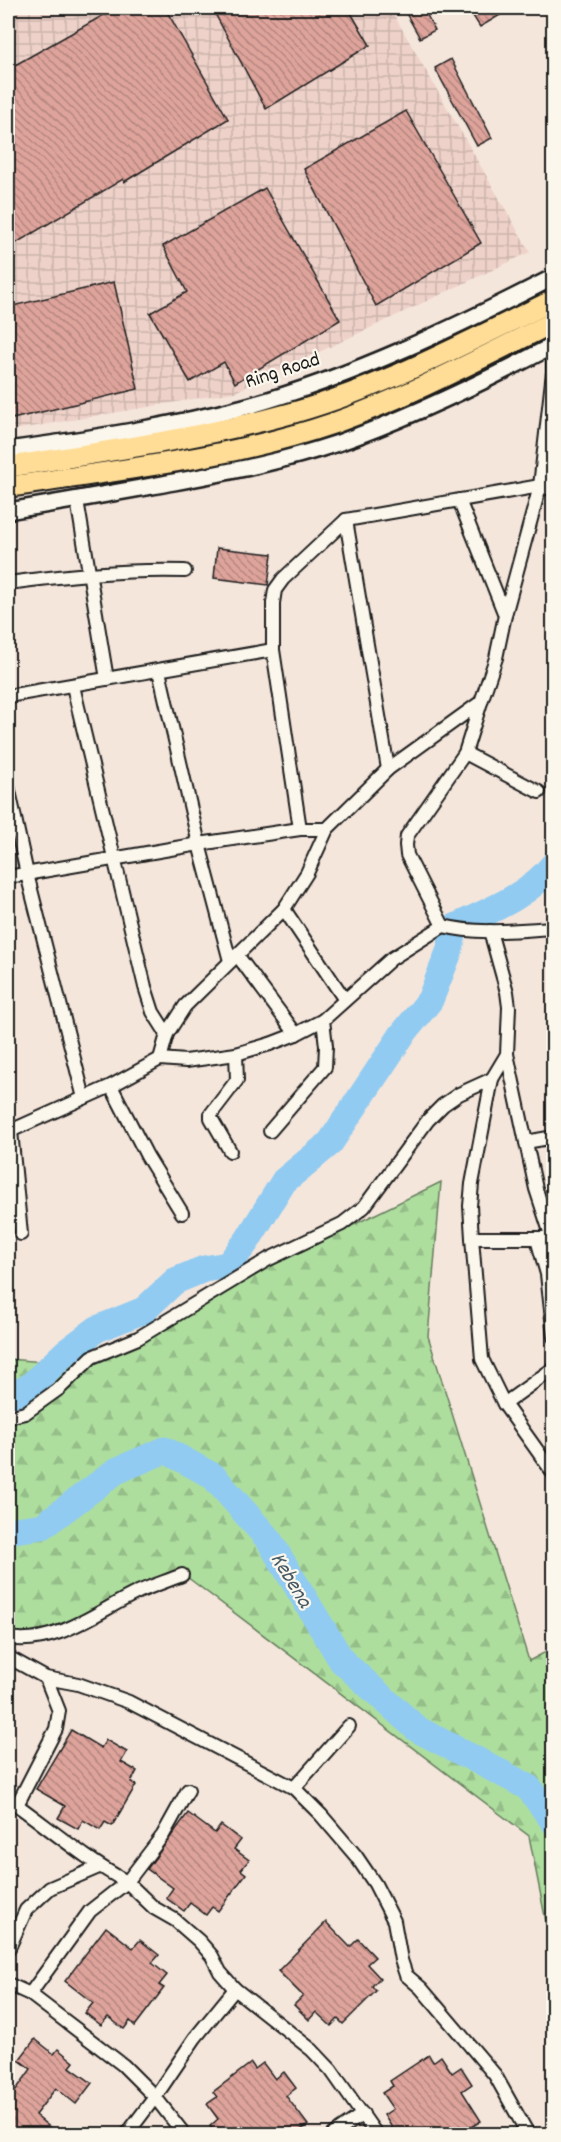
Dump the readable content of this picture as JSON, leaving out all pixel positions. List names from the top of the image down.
{
  "streets": {
    "highway": ["Ring Road"]
  },
  "water": ["Kebena"]
}
